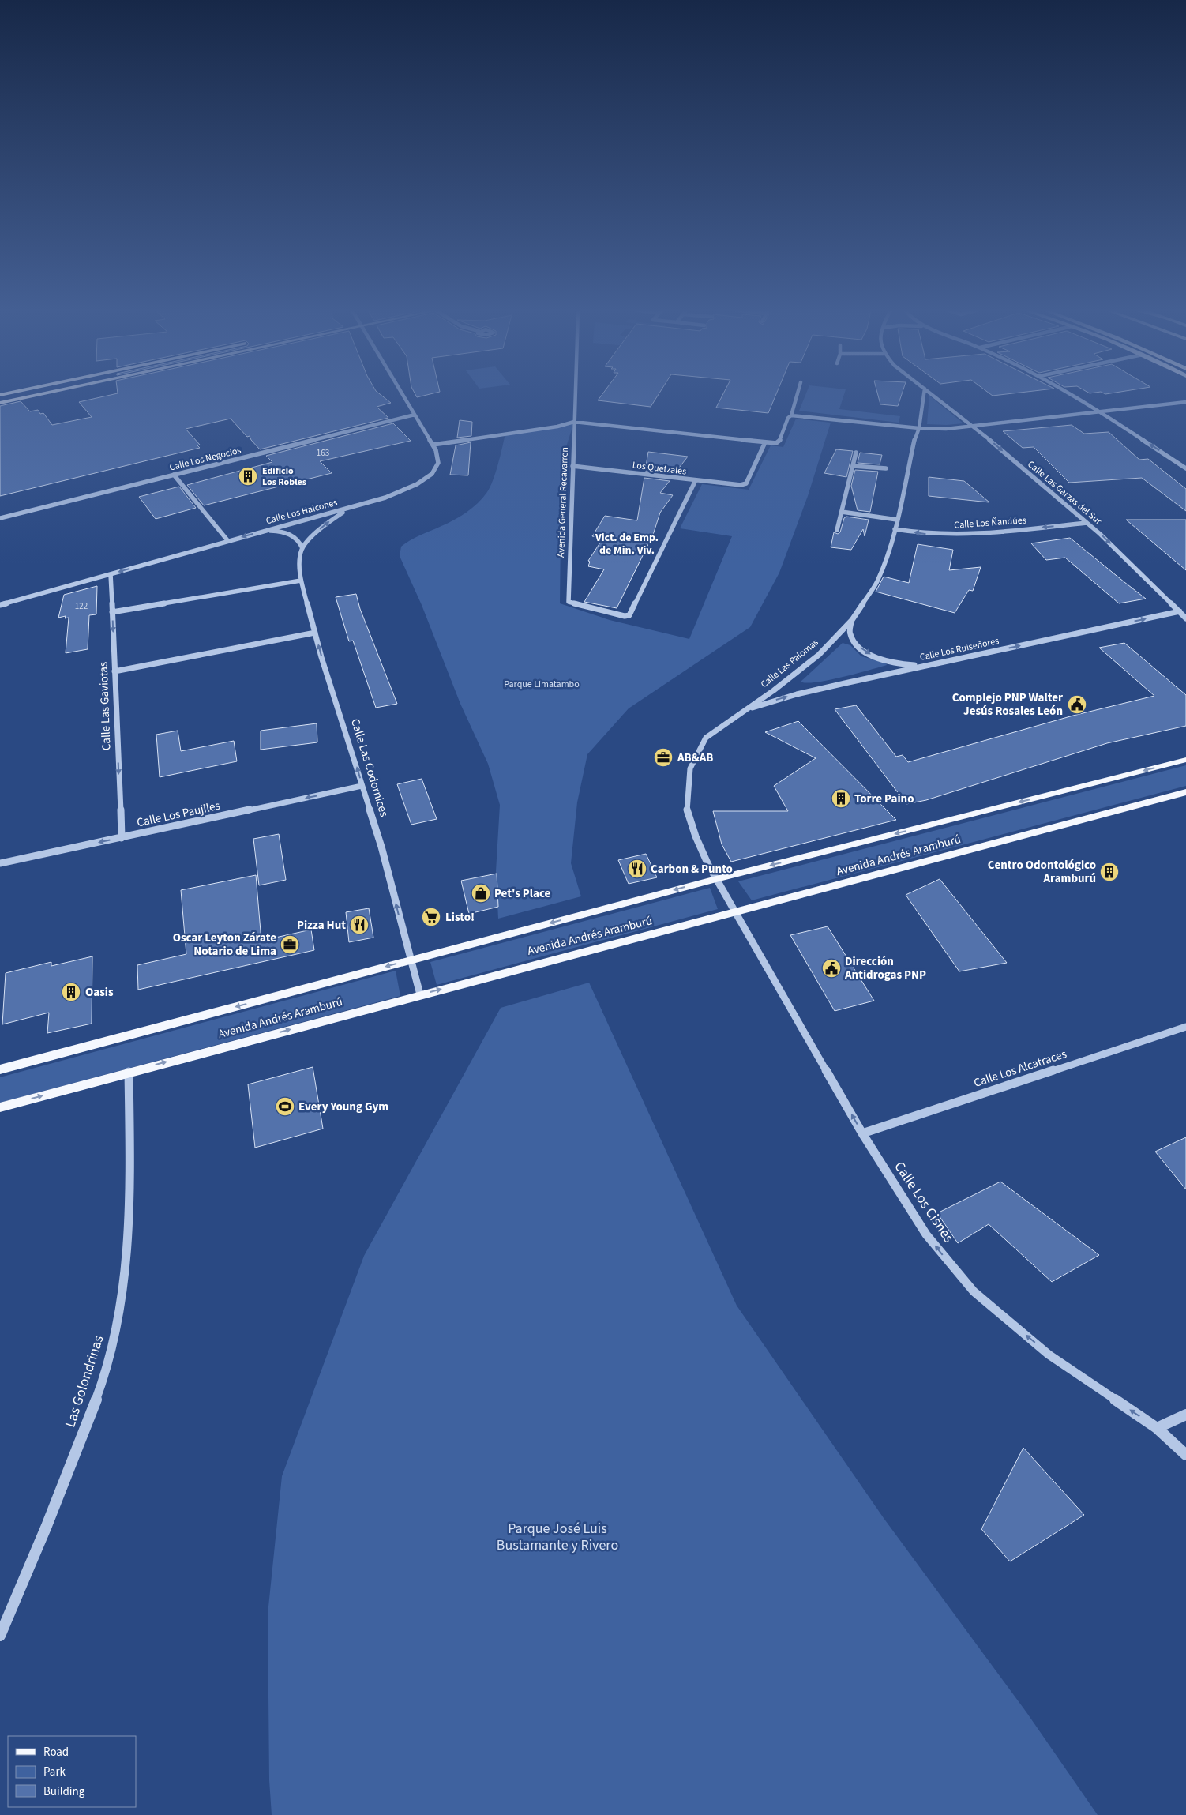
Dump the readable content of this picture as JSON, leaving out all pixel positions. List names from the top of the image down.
{
  "streets": {
    "main road": ["Avenida Andrés Aramburú"],
    "street": [
      "Calle Los Negocios",
      "Los Quetzales",
      "Calle Las Garzas del Sur",
      "Avenida General Recavarren",
      "Calle Los Halcones",
      "Calle Los Ñandúes",
      "Calle Los Ruiseñores",
      "Calle Las Palomas",
      "Calle Las Gaviotas",
      "Calle Las Codornices",
      "Calle Los Paujiles",
      "Calle Los Alcatraces",
      "Calle Los Cisnes",
      "Las Golondrinas"
    ]
  },
  "crossings": [
    ["Calle Los Negocios", "Calle Los Halcones"],
    ["Los Quetzales", "Avenida General Recavarren"],
    ["Calle Las Garzas del Sur", "Calle Los Ñandúes"],
    ["Calle Las Garzas del Sur", "Calle Los Ruiseñores"],
    ["Calle Los Halcones", "Calle Las Gaviotas"],
    ["Calle Los Ñandúes", "Calle Las Palomas"],
    ["Calle Los Ruiseñores", "Calle Las Palomas"],
    ["Calle Las Palomas", "Avenida Andrés Aramburú"],
    ["Calle Las Palomas", "Calle Los Cisnes"],
    ["Calle Las Gaviotas", "Calle Los Paujiles"],
    ["Calle Las Codornices", "Calle Los Paujiles"],
    ["Calle Las Codornices", "Avenida Andrés Aramburú"],
    ["Avenida Andrés Aramburú", "Calle Los Cisnes"],
    ["Avenida Andrés Aramburú", "Las Golondrinas"],
    ["Calle Los Alcatraces", "Calle Los Cisnes"]
  ],
  "one_way": [
    "Calle Las Garzas del Sur",
    "Calle Los Ñandúes",
    "Calle Los Ruiseñores",
    "Calle Las Gaviotas",
    "Calle Las Codornices",
    "Calle Los Paujiles",
    "Calle Los Cisnes"
  ],
  "districts": ["Vict. de Emp. de Min. Viv."],
  "parks": ["Parque Limatambo", "Parque José Luis Bustamante y Rivero"],
  "places": {
    "building": [
      "Edificio Los Robles",
      "Torre Paino",
      "Centro Odontológico Aramburú",
      "Oasis"
    ],
    "public building": ["Complejo PNP Walter Jesús Rosales León", "Dirección Antidrogas PNP"],
    "office": ["AB&AB", "Oscar Leyton Zárate Notario de Lima"],
    "restaurant": ["Carbon & Punto", "Pizza Hut"],
    "shop": ["Pet's Place"],
    "supermarket": ["Listo!"],
    "sports": ["Every Young Gym"]
  },
  "house_numbers": ["163", "122"],
  "legend": ["Road", "Park", "Building"]
}
